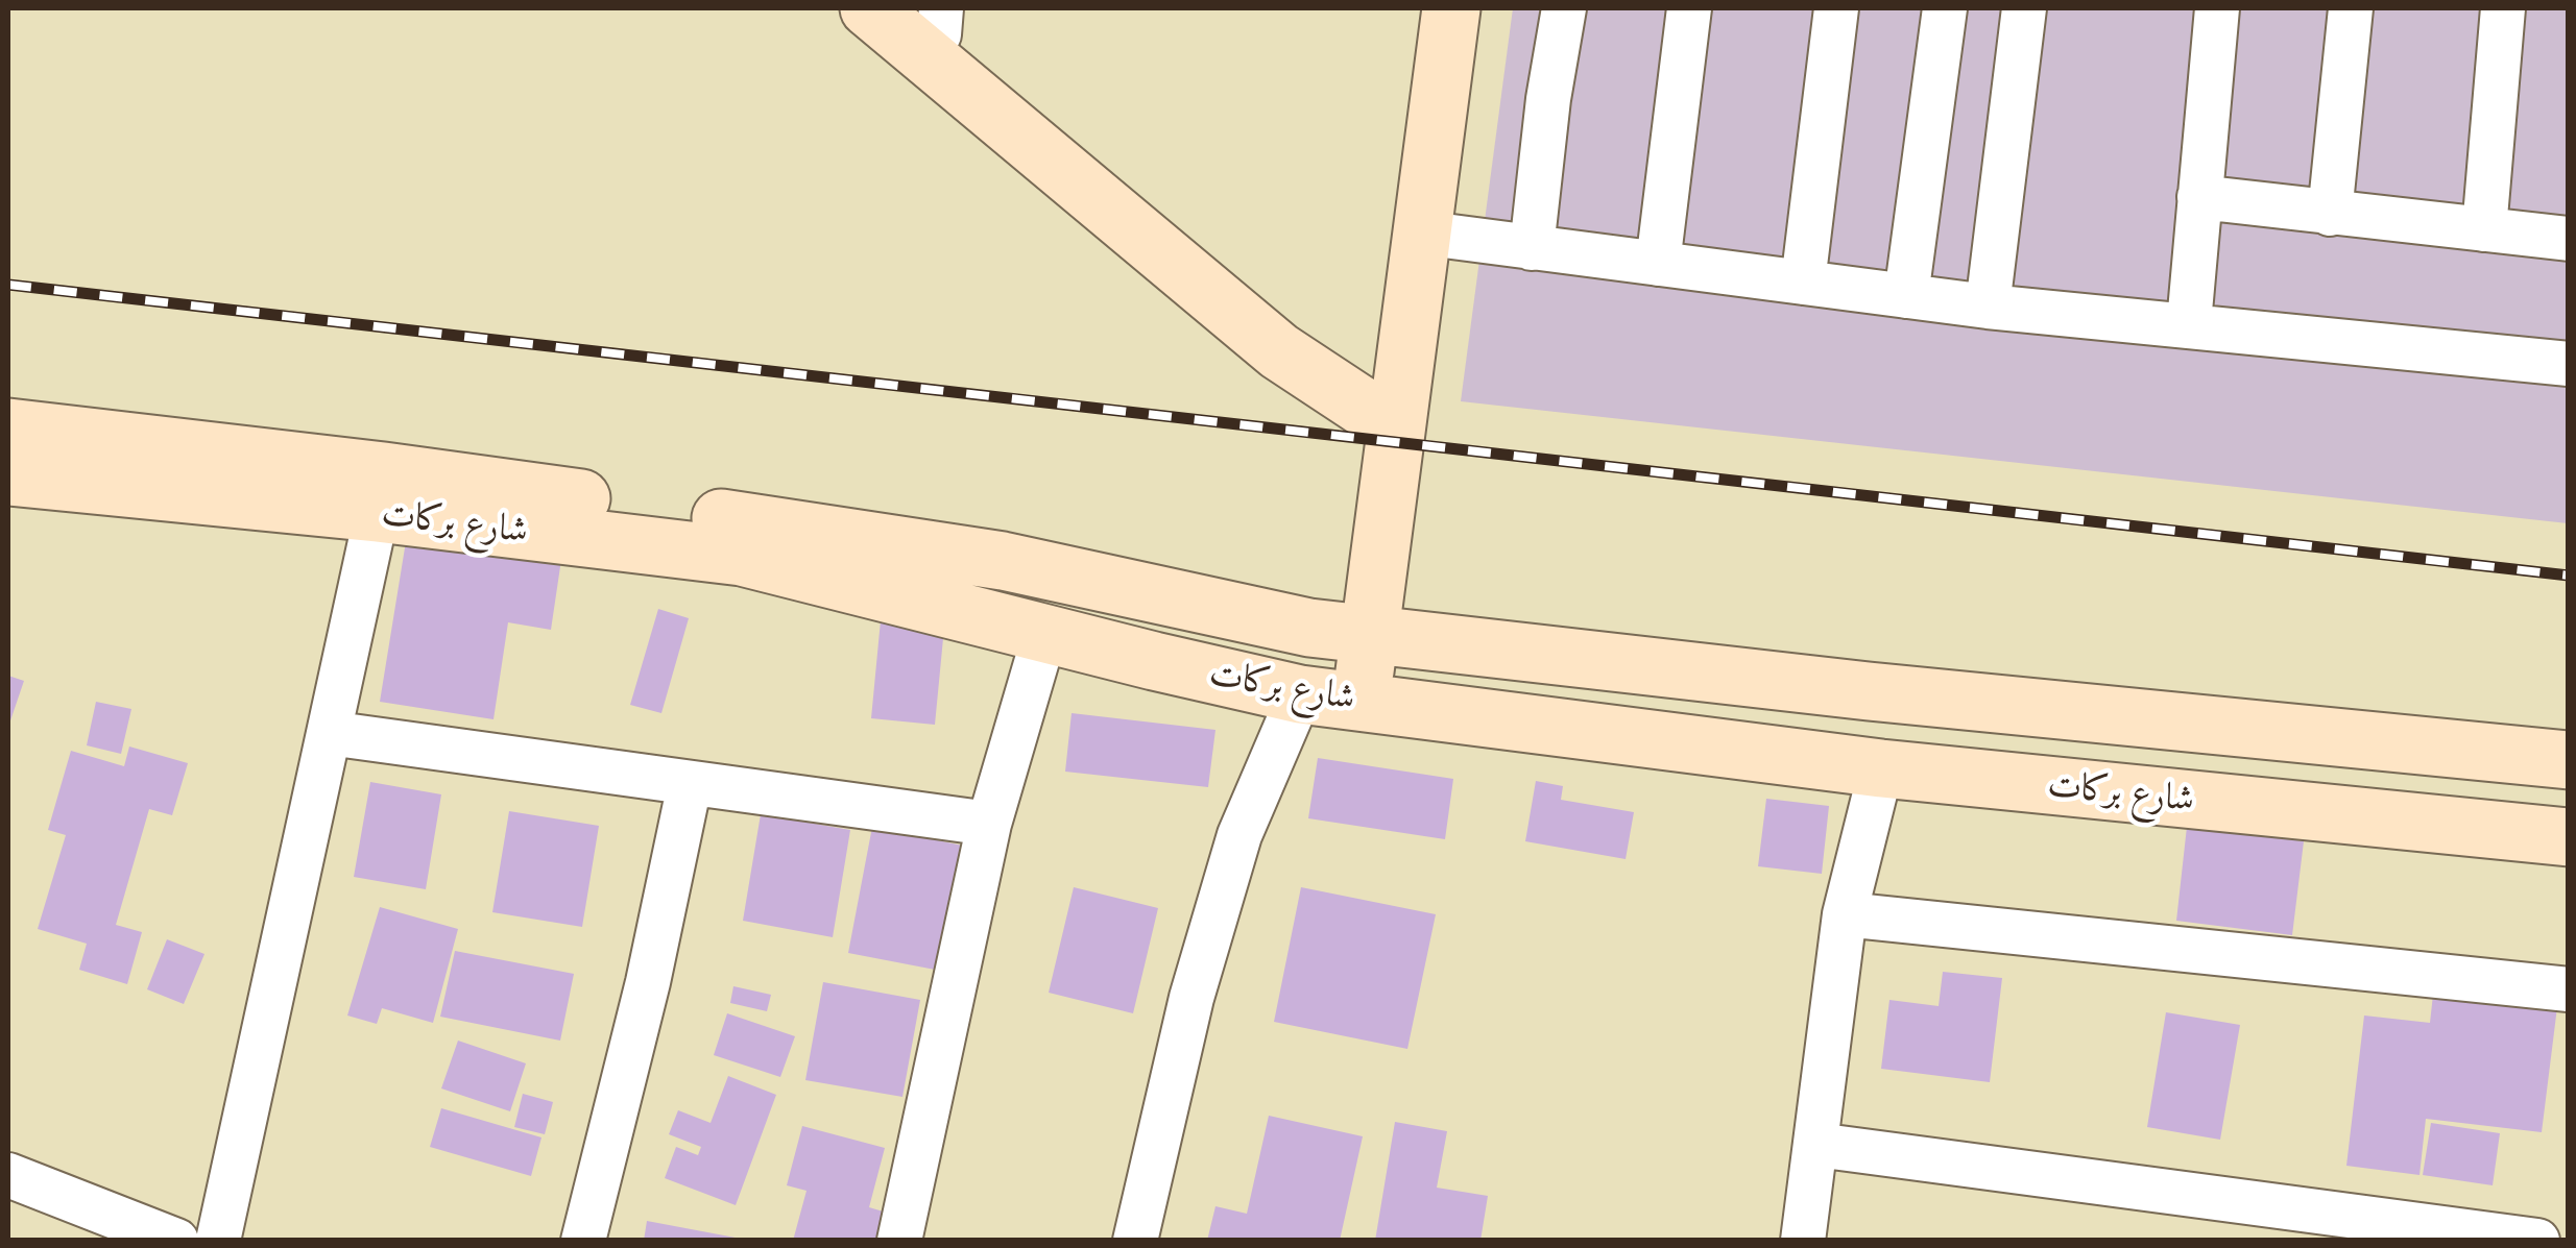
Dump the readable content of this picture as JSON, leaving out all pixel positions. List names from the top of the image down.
{
  "streets": {
    "main road": ["شارع بركات"]
  }
}
